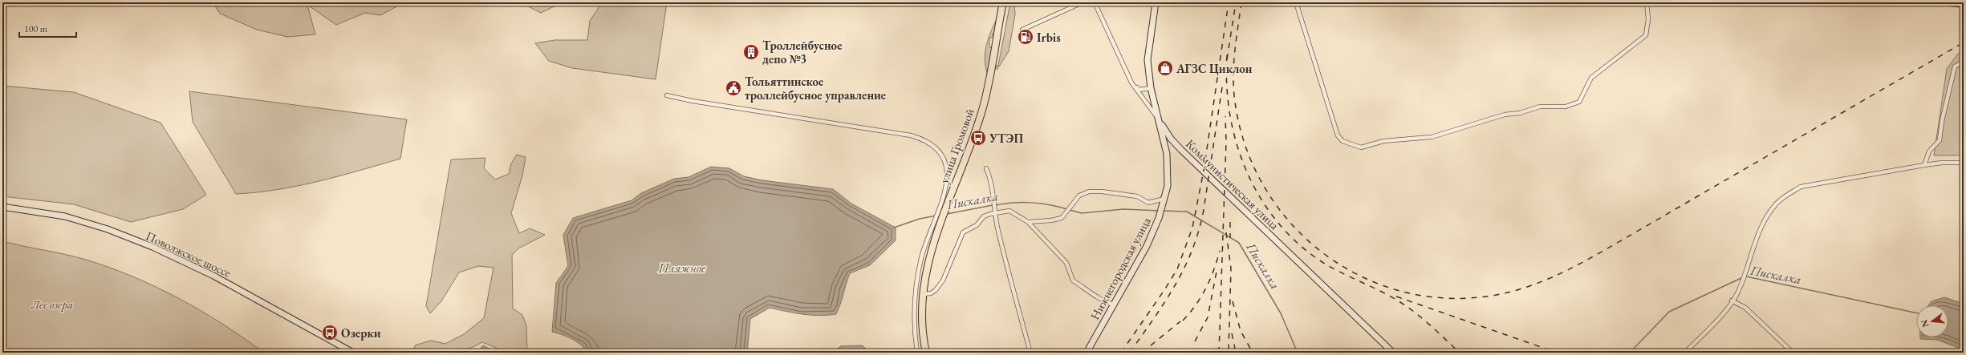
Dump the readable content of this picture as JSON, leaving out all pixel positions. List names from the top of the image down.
{
  "streets": {
    "main road": [
      "улица Громовой",
      "Коммунистическая улица",
      "Поволжское шоссе",
      "Нижнегородская улица"
    ]
  },
  "crossings": [
    ["Коммунистическая улица", "Нижнегородская улица"]
  ],
  "water": ["Пискалка", "Пляжное"],
  "parks": ["Лес озера"],
  "places": {
    "fuel station": ["Irbis"],
    "building": ["Троллейбусное депо №3"],
    "shop": ["АГЗС Циклон"],
    "public building": ["Тольяттинское троллейбусное управление"],
    "bus stop": ["УТЭП", "Озерки"]
  },
  "scale_bar": "100 m",
  "north": "left"
}
